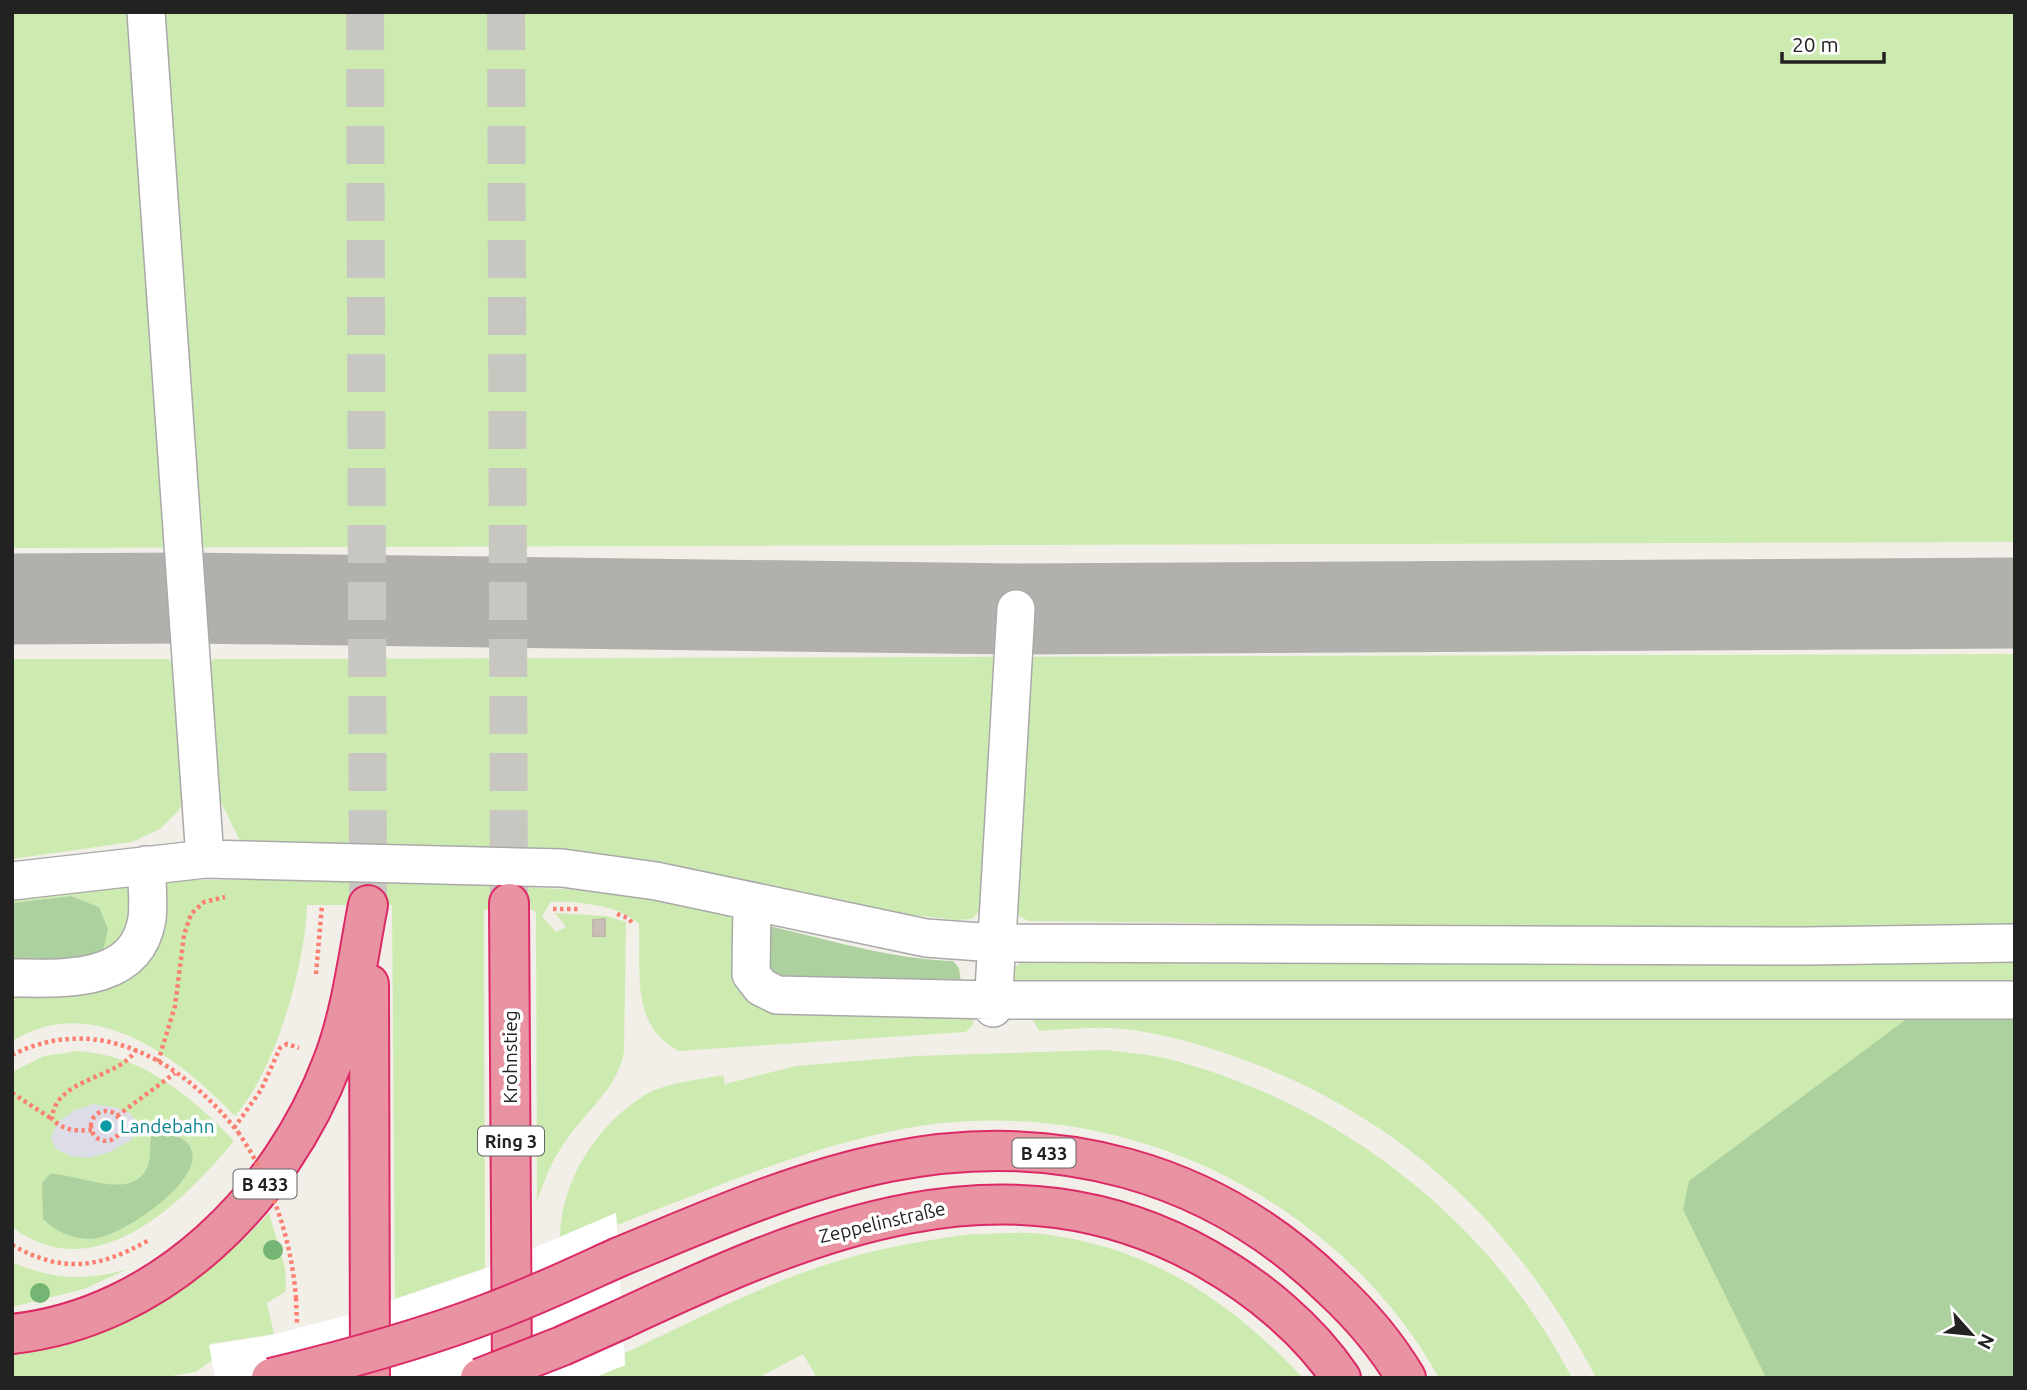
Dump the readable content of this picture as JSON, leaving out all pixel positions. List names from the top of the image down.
{
  "streets": {
    "highway": [
      "Krohnstieg",
      "Ring 3",
      "B 433",
      "Zeppelinstraße"
    ]
  },
  "places": ["Landebahn"],
  "scale_bar": "20 m",
  "north": "bottom right"
}
